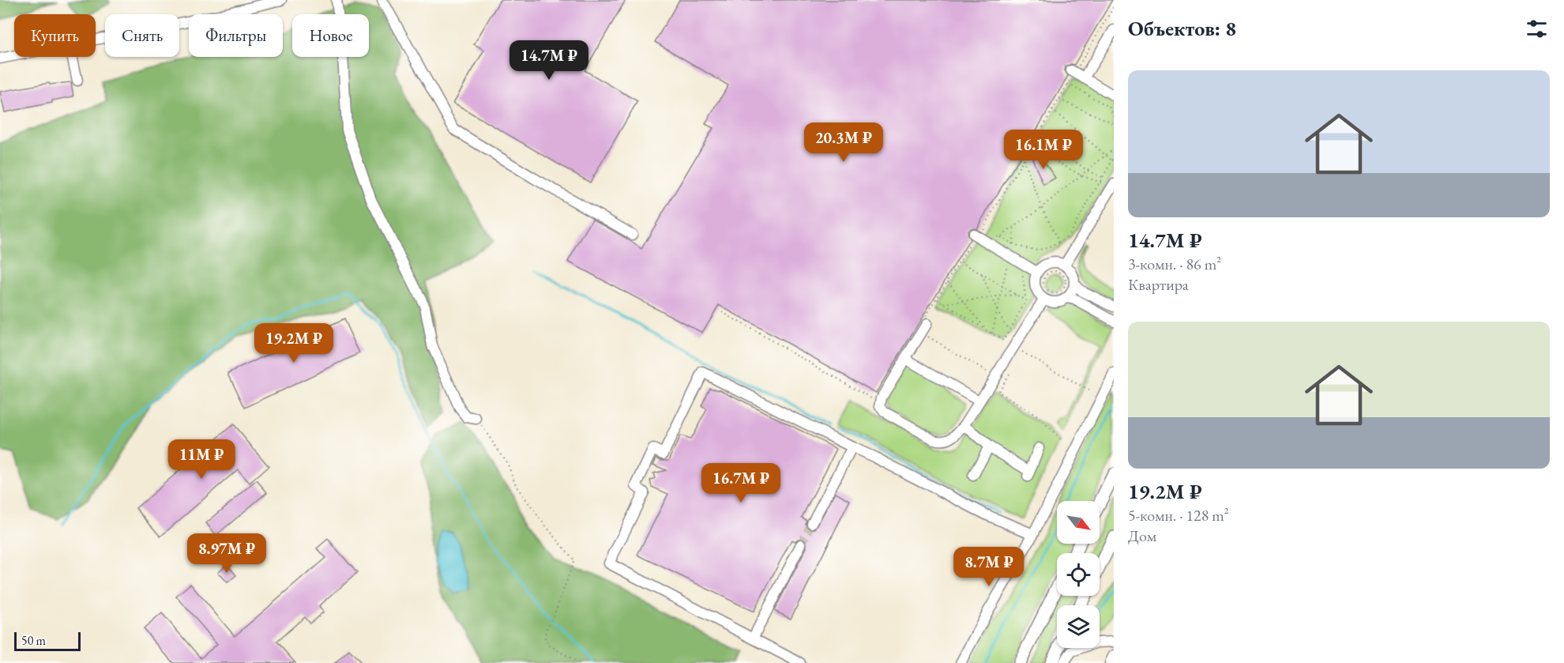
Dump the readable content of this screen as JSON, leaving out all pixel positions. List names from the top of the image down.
{
  "scale_bar": "50 m",
  "north": "bottom right",
  "page": {
    "heading": "Объектов: 8",
    "chip": [
      "Купить",
      "Снять",
      "Фильтры",
      "Новое"
    ],
    "price": [
      "14.7M ₽",
      "20.3M ₽",
      "16.1M ₽",
      "19.2M ₽",
      "11M ₽",
      "16.7M ₽",
      "8.97M ₽",
      "8.7M ₽"
    ],
    "list": [
      {
        "name": "14.7M ₽",
        "note": "3-комн. · 86 m² · Квартира"
      },
      {
        "name": "19.2M ₽",
        "note": "5-комн. · 128 m² · Дом"
      }
    ],
    "scale": "50 m"
  }
}
